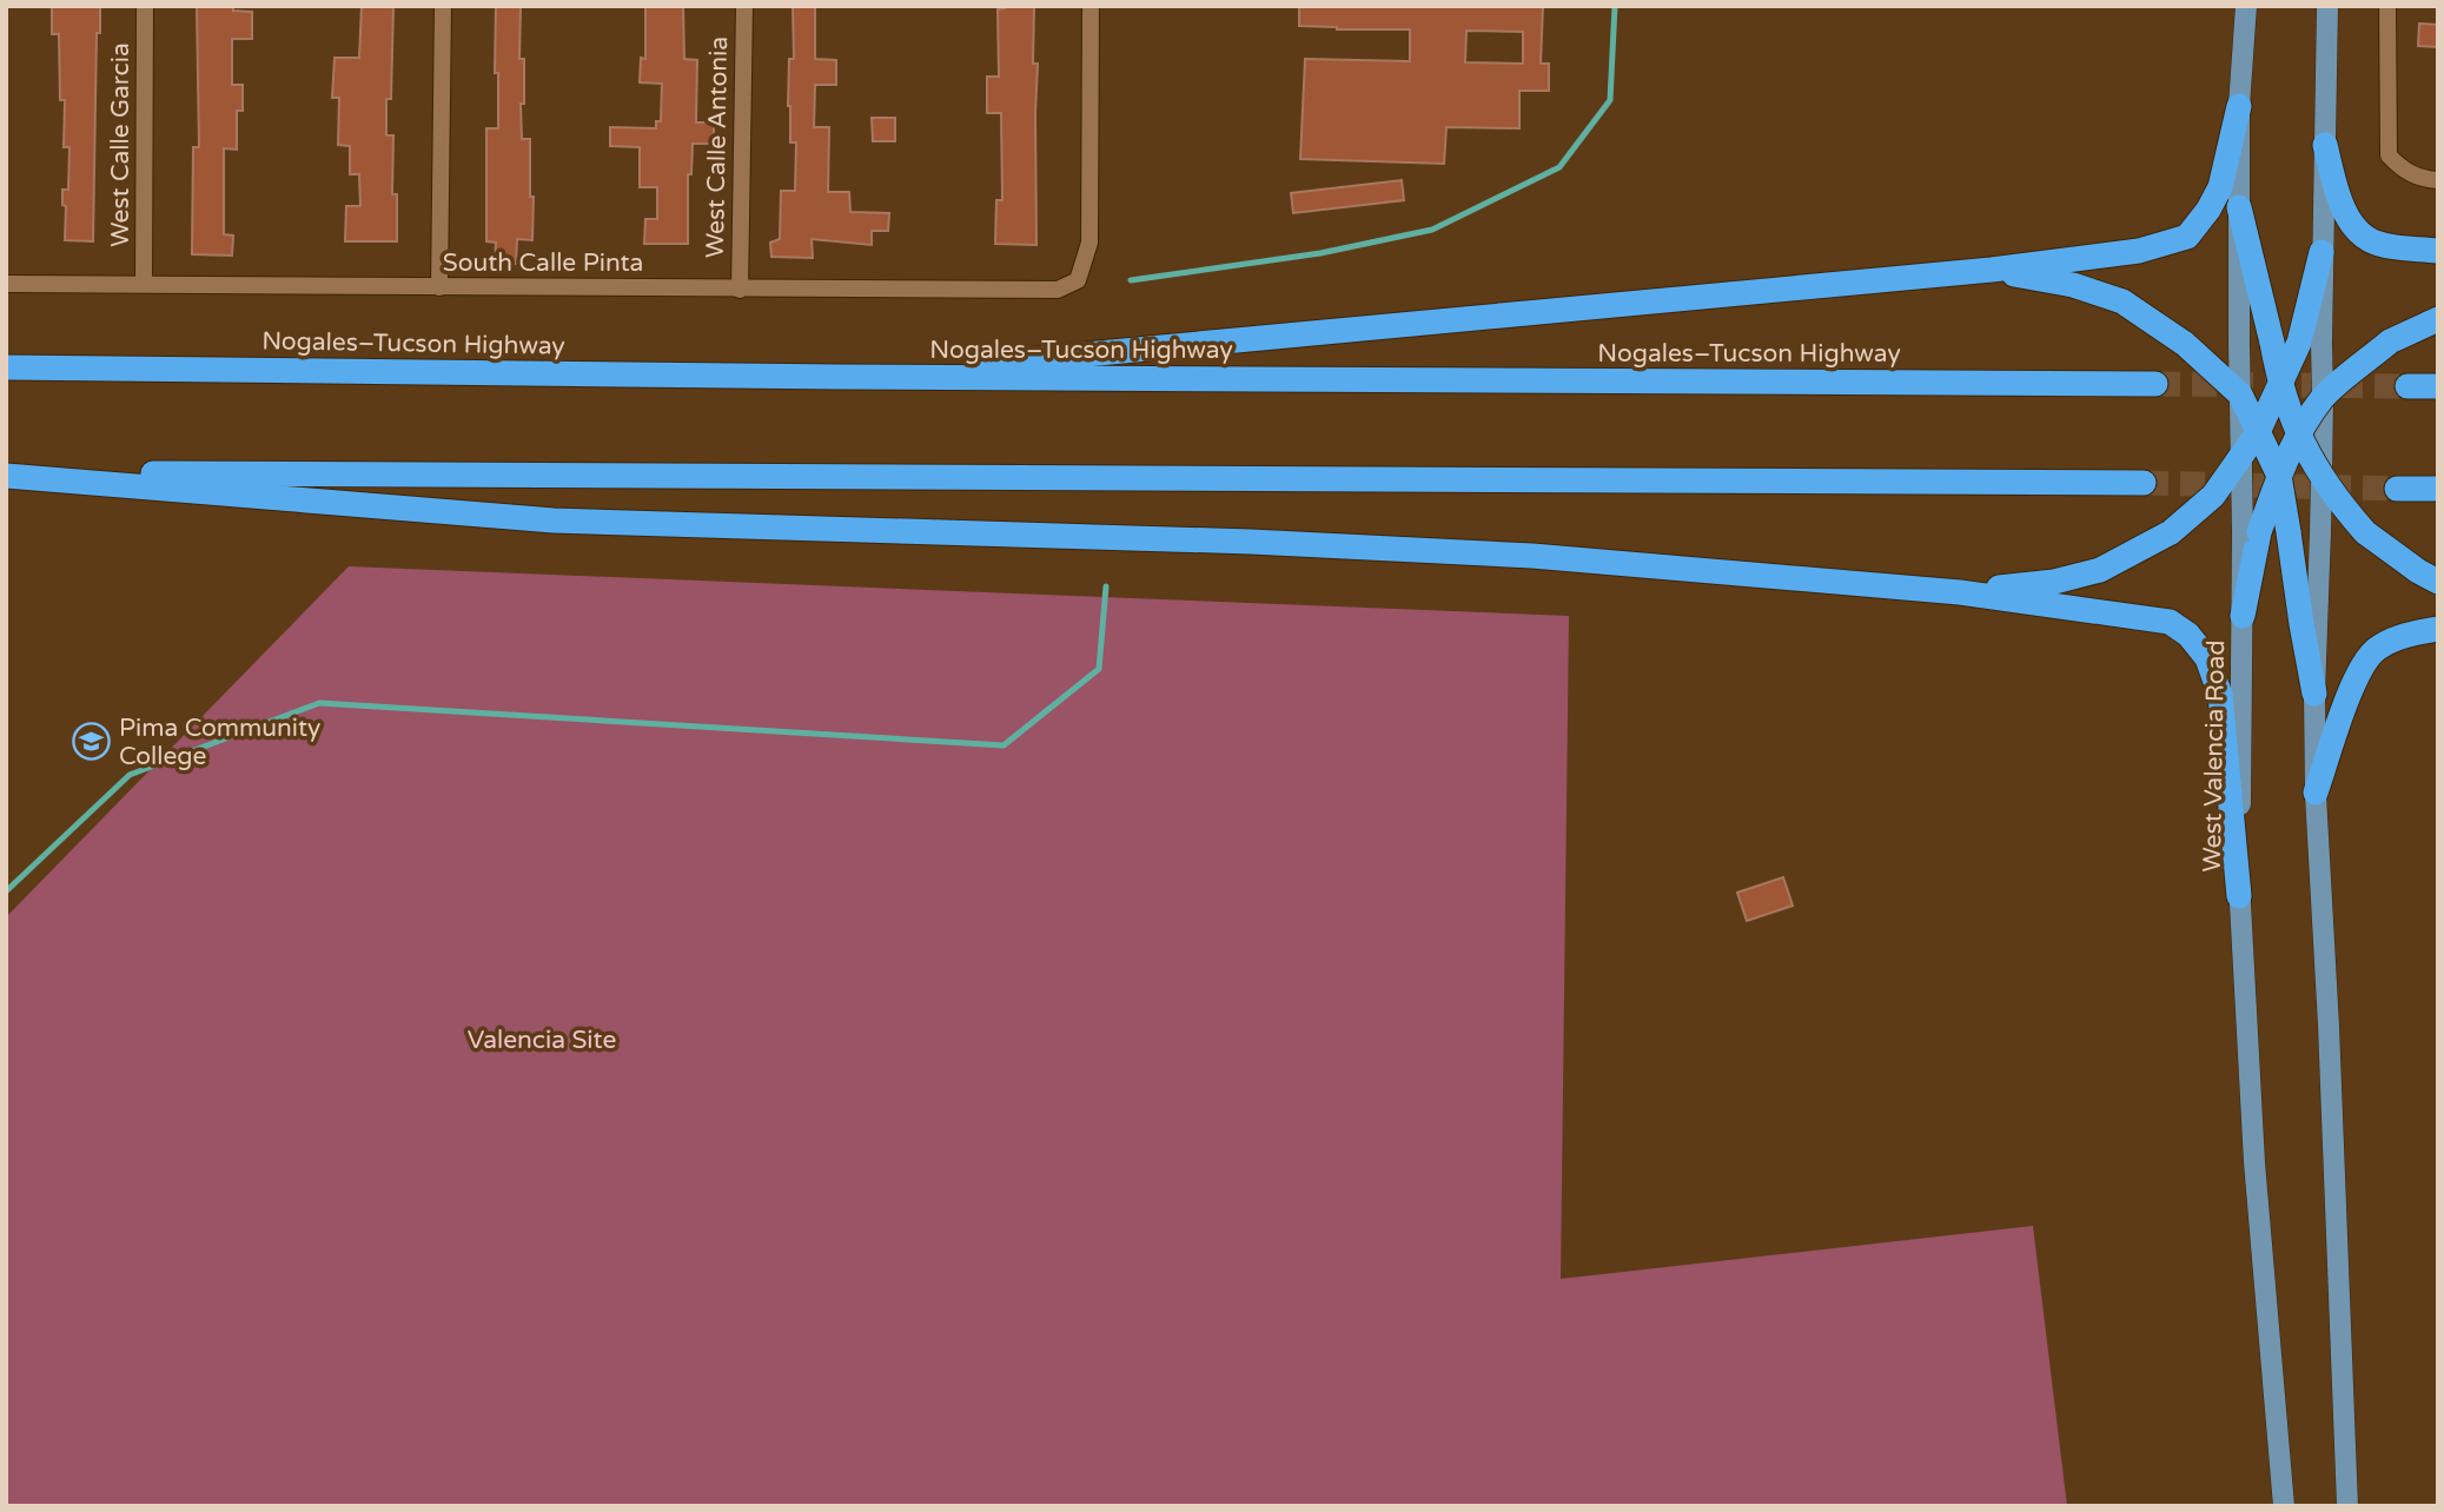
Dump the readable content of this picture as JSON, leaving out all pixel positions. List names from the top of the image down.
{
  "streets": {
    "highway": ["Nogales–Tucson Highway"],
    "main road": ["West Valencia Road"],
    "street": ["West Calle Garcia", "West Calle Antonia", "South Calle Pinta"]
  },
  "crossings": [
    ["West Calle Garcia", "South Calle Pinta"],
    ["West Calle Antonia", "South Calle Pinta"]
  ],
  "parks": ["Valencia Site"],
  "places": {
    "school or university": ["Pima Community College"]
  }
}
